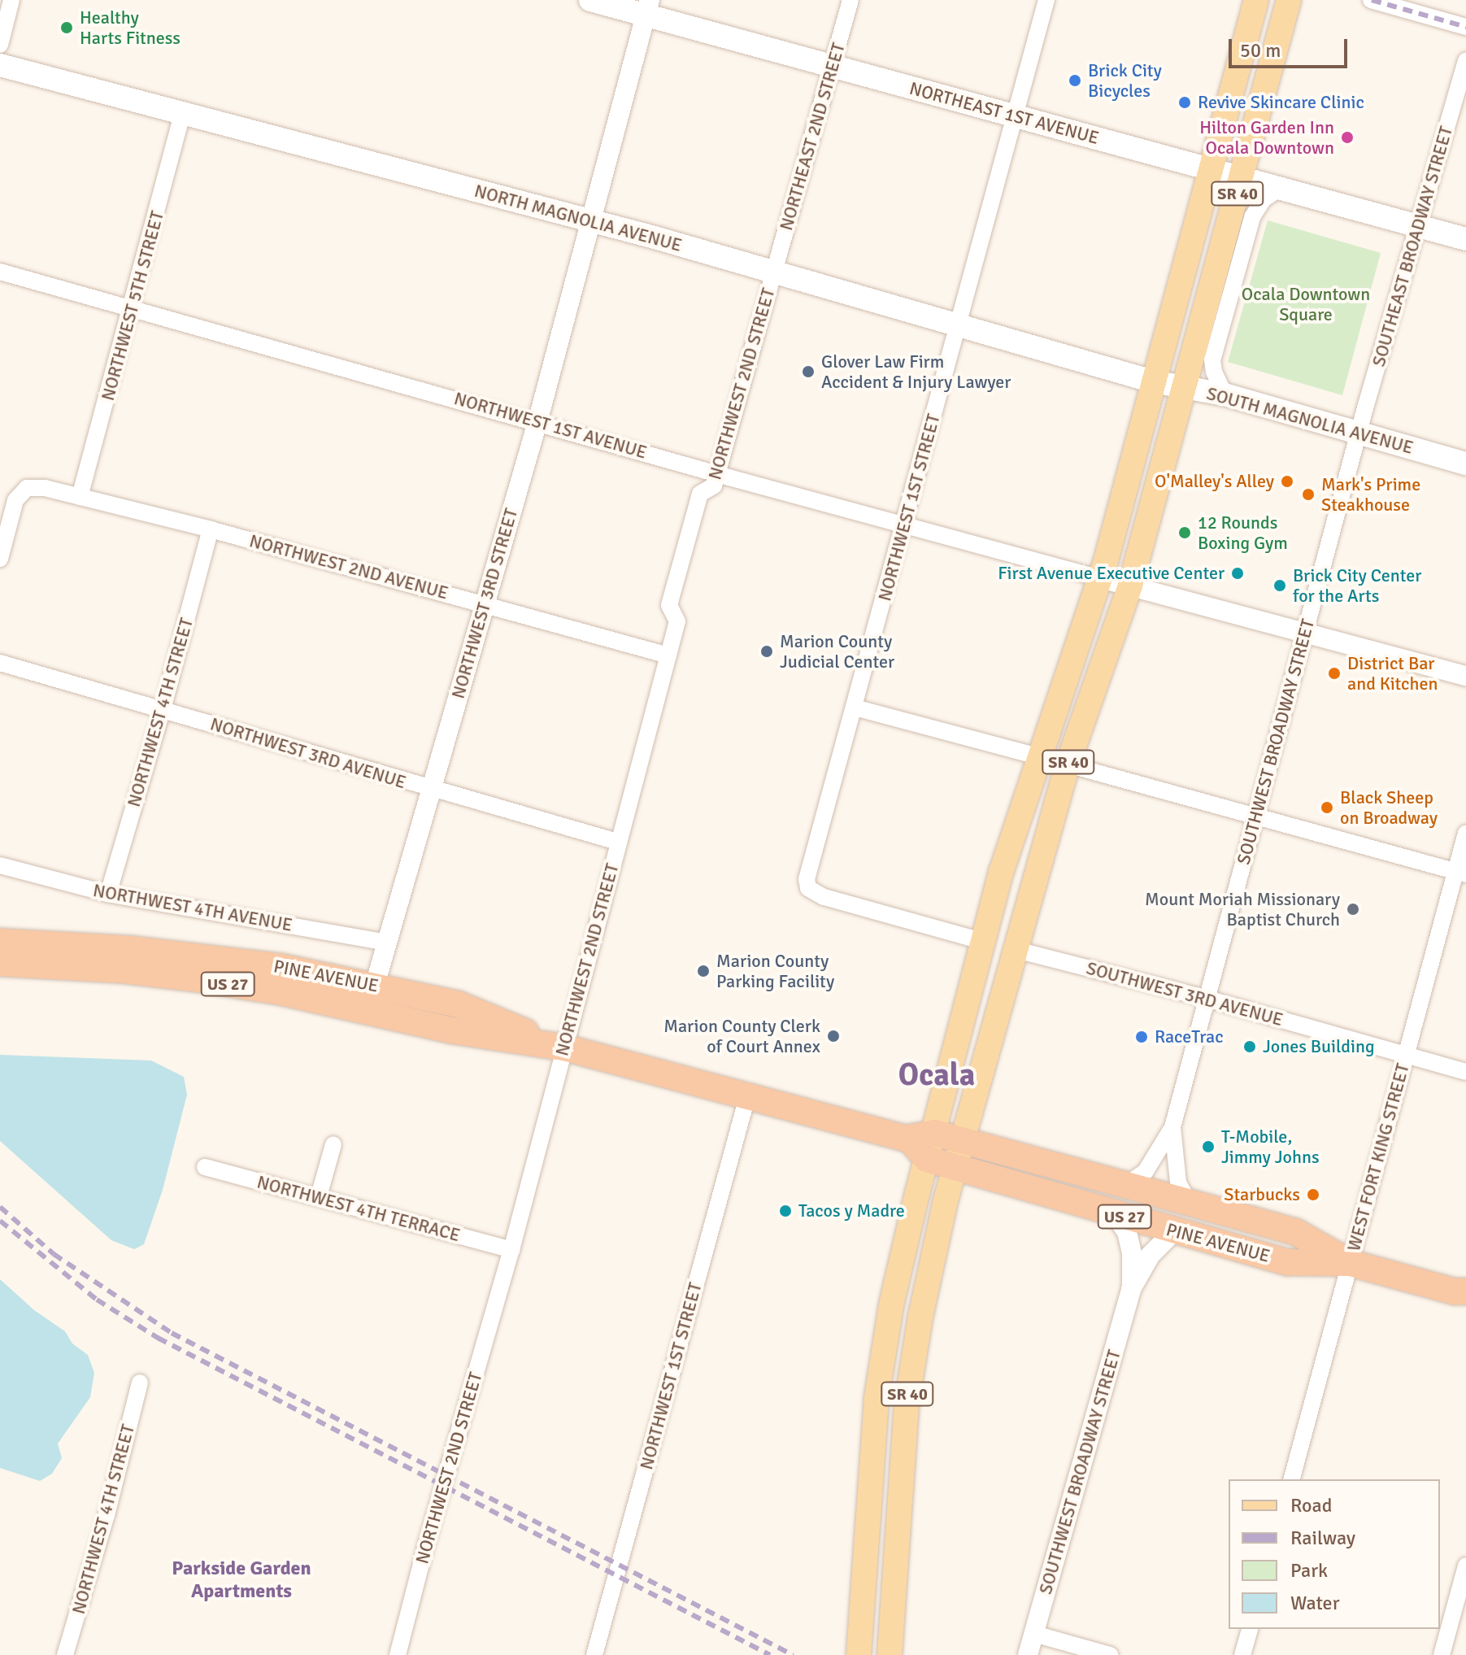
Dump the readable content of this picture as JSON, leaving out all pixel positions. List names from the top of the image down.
{
  "streets": {
    "highway": ["PINE AVENUE", "US 27"],
    "main road": [
      "NORTHEAST 1ST AVENUE",
      "SR 40",
      "NORTH MAGNOLIA AVENUE",
      "SOUTH MAGNOLIA AVENUE"
    ],
    "street": [
      "NORTHEAST 2ND STREET",
      "SOUTHEAST BROADWAY STREET",
      "NORTHWEST 5TH STREET",
      "NORTHWEST 2ND STREET",
      "NORTHWEST 1ST AVENUE",
      "NORTHWEST 1ST STREET",
      "NORTHWEST 2ND AVENUE",
      "NORTHWEST 3RD STREET",
      "NORTHWEST 4TH STREET",
      "SOUTHWEST BROADWAY STREET",
      "NORTHWEST 3RD AVENUE",
      "NORTHWEST 4TH AVENUE",
      "SOUTHWEST 3RD AVENUE",
      "WEST FORT KING STREET",
      "NORTHWEST 4TH TERRACE"
    ]
  },
  "crossings": [
    ["NORTHEAST 1ST AVENUE", "NORTHEAST 2ND STREET"],
    ["NORTHEAST 1ST AVENUE", "SR 40"],
    ["NORTHEAST 1ST AVENUE", "SOUTHEAST BROADWAY STREET"],
    ["NORTHEAST 1ST AVENUE", "NORTHWEST 1ST STREET"],
    ["NORTHEAST 1ST AVENUE", "NORTHWEST 3RD STREET"],
    ["NORTHEAST 2ND STREET", "NORTH MAGNOLIA AVENUE"],
    ["NORTHEAST 2ND STREET", "NORTHWEST 2ND STREET"],
    ["SR 40", "NORTH MAGNOLIA AVENUE"],
    ["SR 40", "SOUTH MAGNOLIA AVENUE"],
    ["SR 40", "NORTHWEST 1ST AVENUE"],
    ["SR 40", "NORTHWEST 1ST STREET"],
    ["SR 40", "PINE AVENUE"],
    ["SR 40", "SOUTHWEST 3RD AVENUE"],
    ["NORTH MAGNOLIA AVENUE", "NORTHWEST 5TH STREET"],
    ["NORTH MAGNOLIA AVENUE", "NORTHWEST 2ND STREET"],
    ["NORTH MAGNOLIA AVENUE", "SOUTH MAGNOLIA AVENUE"],
    ["NORTH MAGNOLIA AVENUE", "NORTHWEST 1ST STREET"],
    ["NORTH MAGNOLIA AVENUE", "NORTHWEST 3RD STREET"],
    ["SOUTHEAST BROADWAY STREET", "SOUTH MAGNOLIA AVENUE"],
    ["SOUTHEAST BROADWAY STREET", "SOUTHWEST BROADWAY STREET"],
    ["NORTHWEST 5TH STREET", "NORTHWEST 1ST AVENUE"],
    ["NORTHWEST 5TH STREET", "NORTHWEST 2ND AVENUE"],
    ["NORTHWEST 2ND STREET", "NORTHWEST 1ST AVENUE"],
    ["NORTHWEST 2ND STREET", "NORTHWEST 2ND AVENUE"],
    ["NORTHWEST 2ND STREET", "NORTHWEST 3RD AVENUE"],
    ["NORTHWEST 2ND STREET", "PINE AVENUE"],
    ["NORTHWEST 2ND STREET", "NORTHWEST 4TH TERRACE"],
    ["SOUTH MAGNOLIA AVENUE", "SOUTHWEST BROADWAY STREET"],
    ["NORTHWEST 1ST AVENUE", "NORTHWEST 1ST STREET"],
    ["NORTHWEST 1ST AVENUE", "NORTHWEST 3RD STREET"],
    ["NORTHWEST 1ST STREET", "PINE AVENUE"],
    ["NORTHWEST 2ND AVENUE", "NORTHWEST 3RD STREET"],
    ["NORTHWEST 2ND AVENUE", "NORTHWEST 4TH STREET"],
    ["NORTHWEST 3RD STREET", "NORTHWEST 3RD AVENUE"],
    ["NORTHWEST 3RD STREET", "NORTHWEST 4TH AVENUE"],
    ["NORTHWEST 3RD STREET", "PINE AVENUE"],
    ["NORTHWEST 4TH STREET", "NORTHWEST 3RD AVENUE"],
    ["NORTHWEST 4TH STREET", "NORTHWEST 4TH AVENUE"],
    ["SOUTHWEST BROADWAY STREET", "PINE AVENUE"],
    ["SOUTHWEST BROADWAY STREET", "SOUTHWEST 3RD AVENUE"],
    ["PINE AVENUE", "WEST FORT KING STREET"],
    ["SOUTHWEST 3RD AVENUE", "WEST FORT KING STREET"]
  ],
  "districts": ["Ocala", "Parkside Garden Apartments"],
  "parks": ["Ocala Downtown Square"],
  "places": [
    "Healthy Harts Fitness",
    "Brick City Bicycles",
    "Revive Skincare Clinic",
    "Hilton Garden Inn Ocala Downtown",
    "Glover Law Firm Accident & Injury Lawyer",
    "O'Malley's Alley",
    "Mark's Prime Steakhouse",
    "12 Rounds Boxing Gym",
    "First Avenue Executive Center",
    "Brick City Center for the Arts",
    "Marion County Judicial Center",
    "District Bar and Kitchen",
    "Black Sheep on Broadway",
    "Mount Moriah Missionary Baptist Church",
    "Marion County Parking Facility",
    "Marion County Clerk of Court Annex",
    "RaceTrac",
    "Jones Building",
    "T-Mobile, Jimmy Johns",
    "Starbucks",
    "Tacos y Madre"
  ],
  "legend": [
    "Road",
    "Railway",
    "Park",
    "Water"
  ],
  "scale_bar": "50 m"
}
